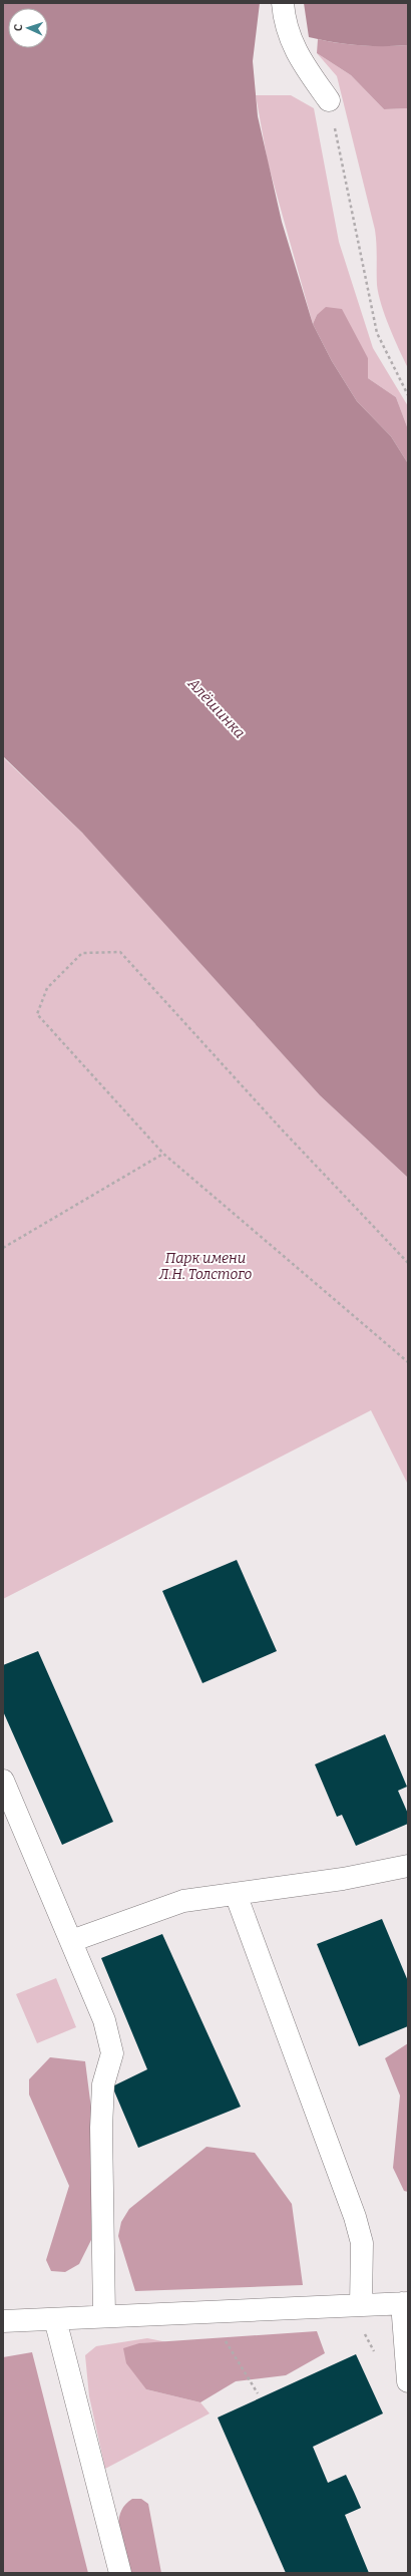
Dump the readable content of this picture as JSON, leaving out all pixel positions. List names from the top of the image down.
{
  "water": ["Алёшинка"],
  "parks": ["Парк имени Л.Н. Толстого"],
  "north": "left"
}
